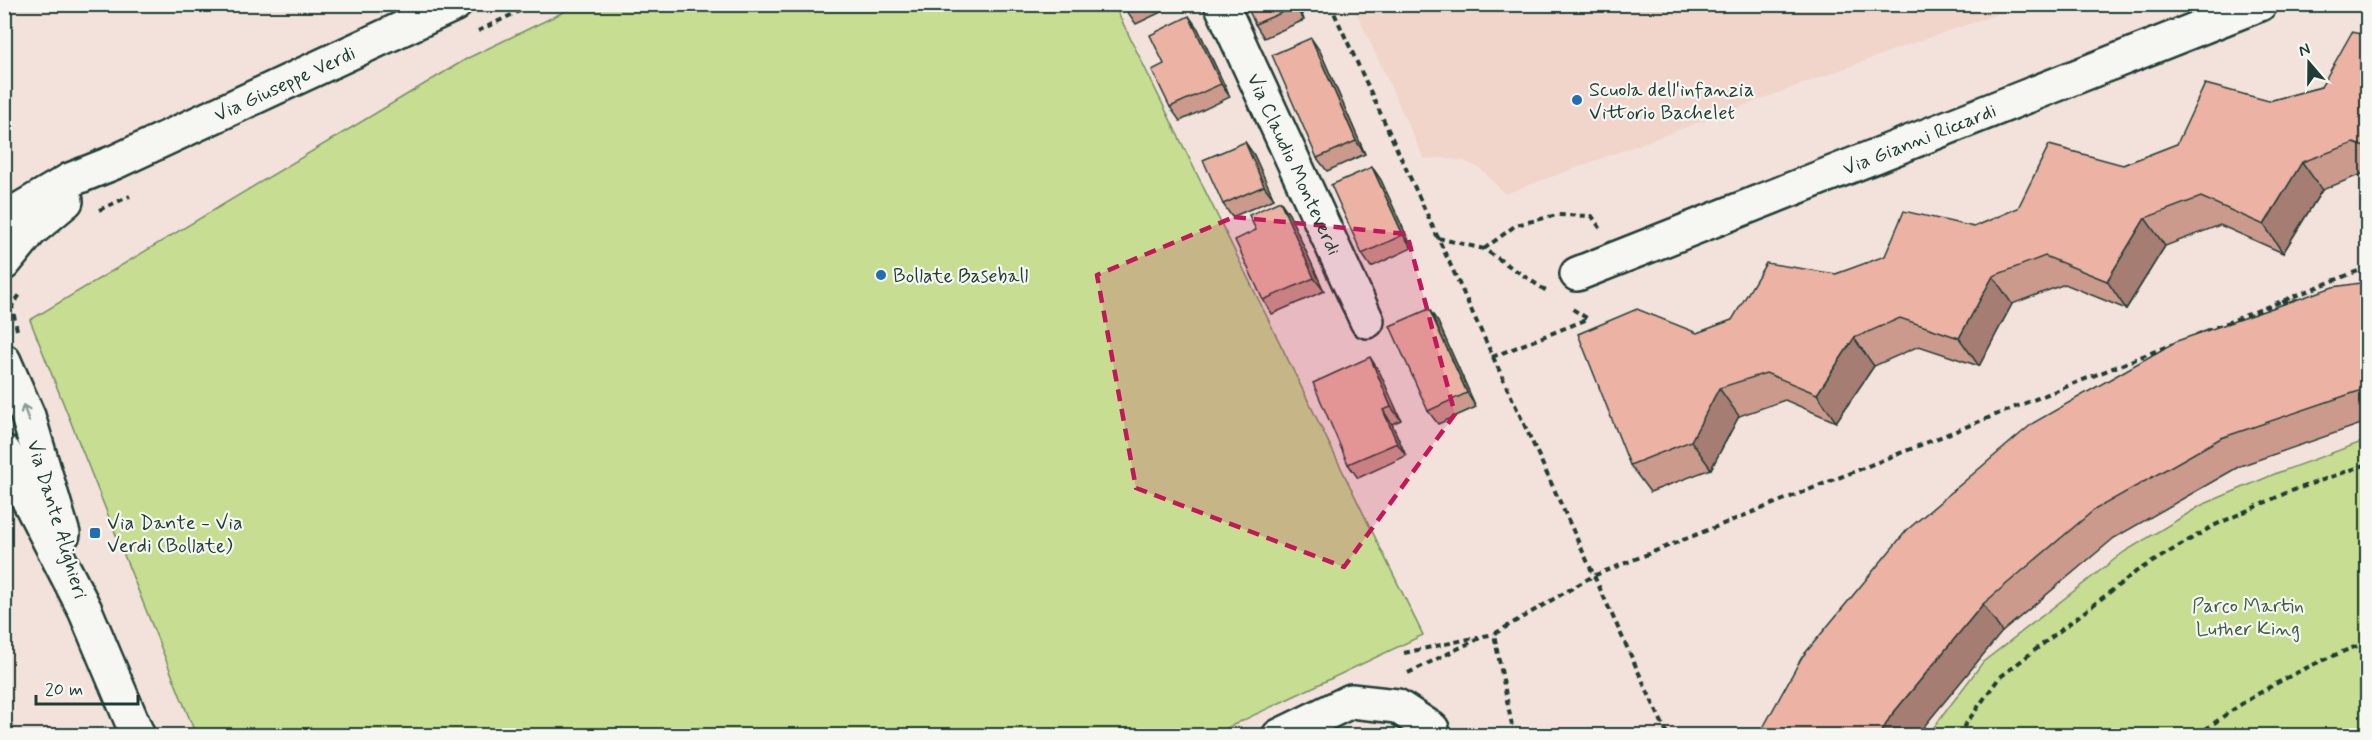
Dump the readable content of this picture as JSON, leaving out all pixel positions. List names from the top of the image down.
{
  "streets": {
    "street": [
      "Via Giuseppe Verdi",
      "Via Gianni Riccardi",
      "Via Claudio Monteverdi",
      "Via Dante Alighieri"
    ]
  },
  "parks": ["Parco Martin Luther King"],
  "places": {
    "other": ["Scuola dell'infanzia Vittorio Bachelet", "Bollate Baseball"],
    "transit": ["Via Dante - Via Verdi (Bollate)"]
  },
  "scale_bar": "20 m",
  "north": "top"
}
